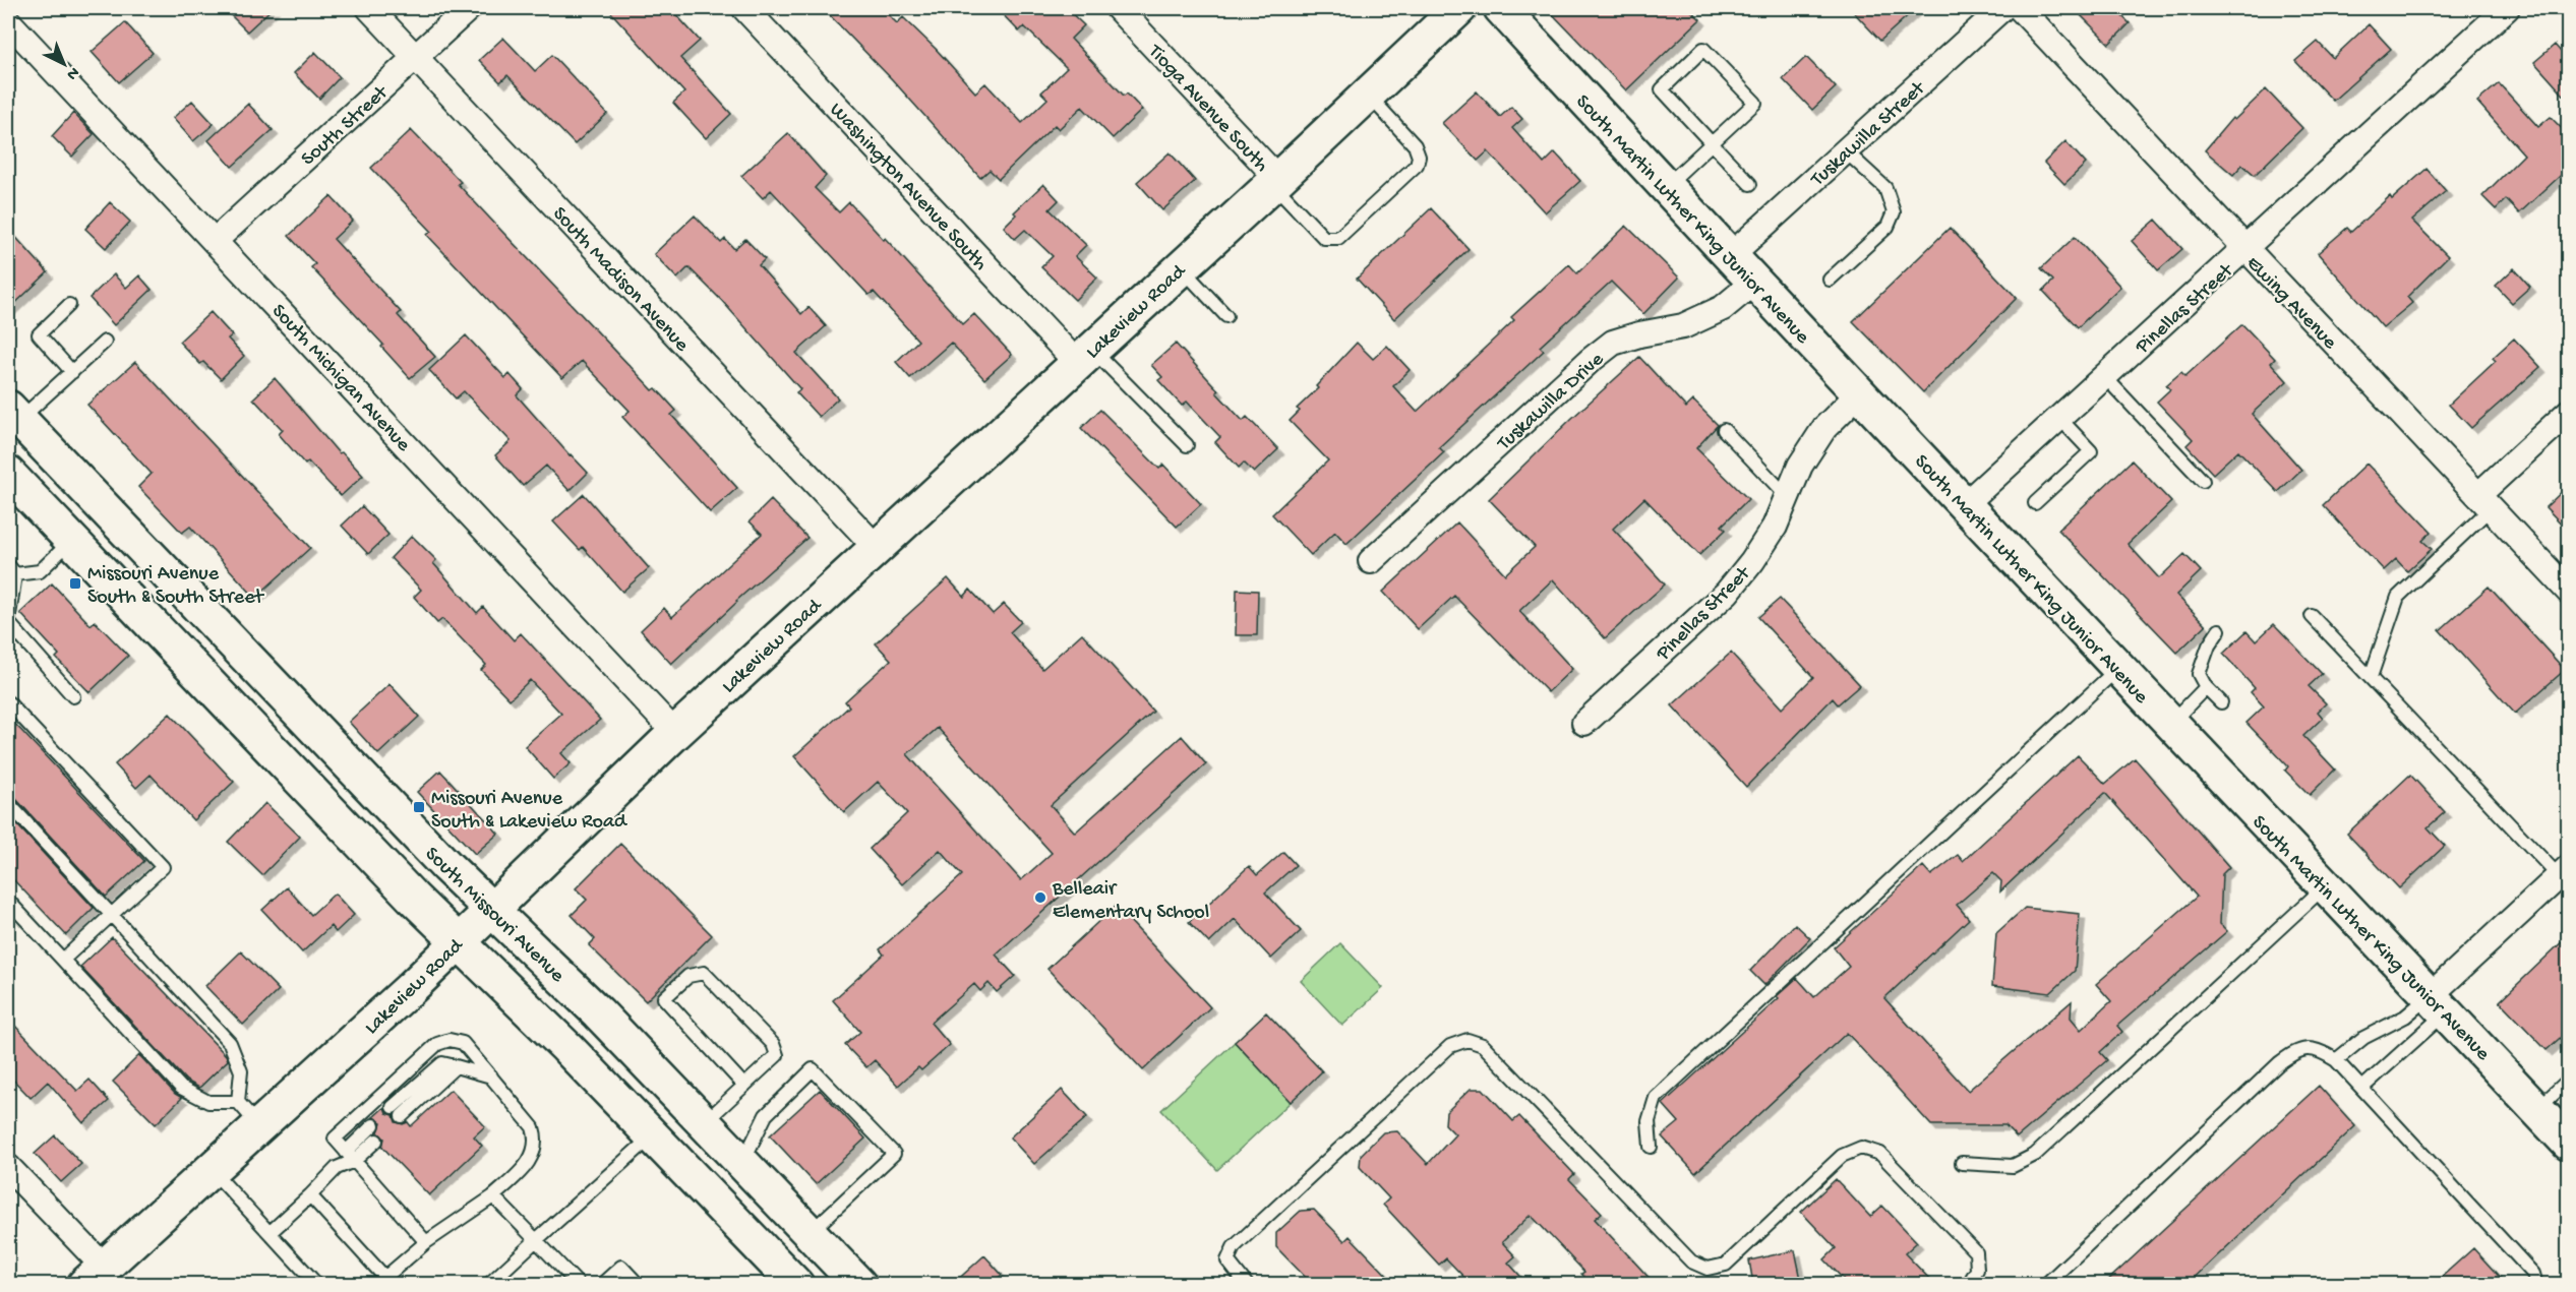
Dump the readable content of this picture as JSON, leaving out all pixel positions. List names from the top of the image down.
{
  "streets": {
    "street": [
      "Tioga Avenue South",
      "South Street",
      "Tuskawilla Street",
      "Washington Avenue South",
      "South Martin Luther King Junior Avenue",
      "South Madison Avenue",
      "Ewing Avenue",
      "Pinellas Street",
      "Lakeview Road",
      "South Michigan Avenue",
      "Tuskawilla Drive",
      "South Missouri Avenue"
    ]
  },
  "crossings": [
    ["Tioga Avenue South", "Lakeview Road"],
    ["South Street", "South Madison Avenue"],
    ["South Street", "South Michigan Avenue"],
    ["Tuskawilla Street", "South Martin Luther King Junior Avenue"],
    ["Washington Avenue South", "Lakeview Road"],
    ["South Martin Luther King Junior Avenue", "Pinellas Street"],
    ["South Martin Luther King Junior Avenue", "Tuskawilla Drive"],
    ["South Madison Avenue", "Lakeview Road"],
    ["Ewing Avenue", "Pinellas Street"],
    ["Lakeview Road", "South Michigan Avenue"],
    ["Lakeview Road", "South Missouri Avenue"]
  ],
  "places": {
    "transit": ["Missouri Avenue South & South Street", "Missouri Avenue South & Lakeview Road"],
    "other": ["Belleair Elementary School"]
  },
  "north": "bottom right"
}
